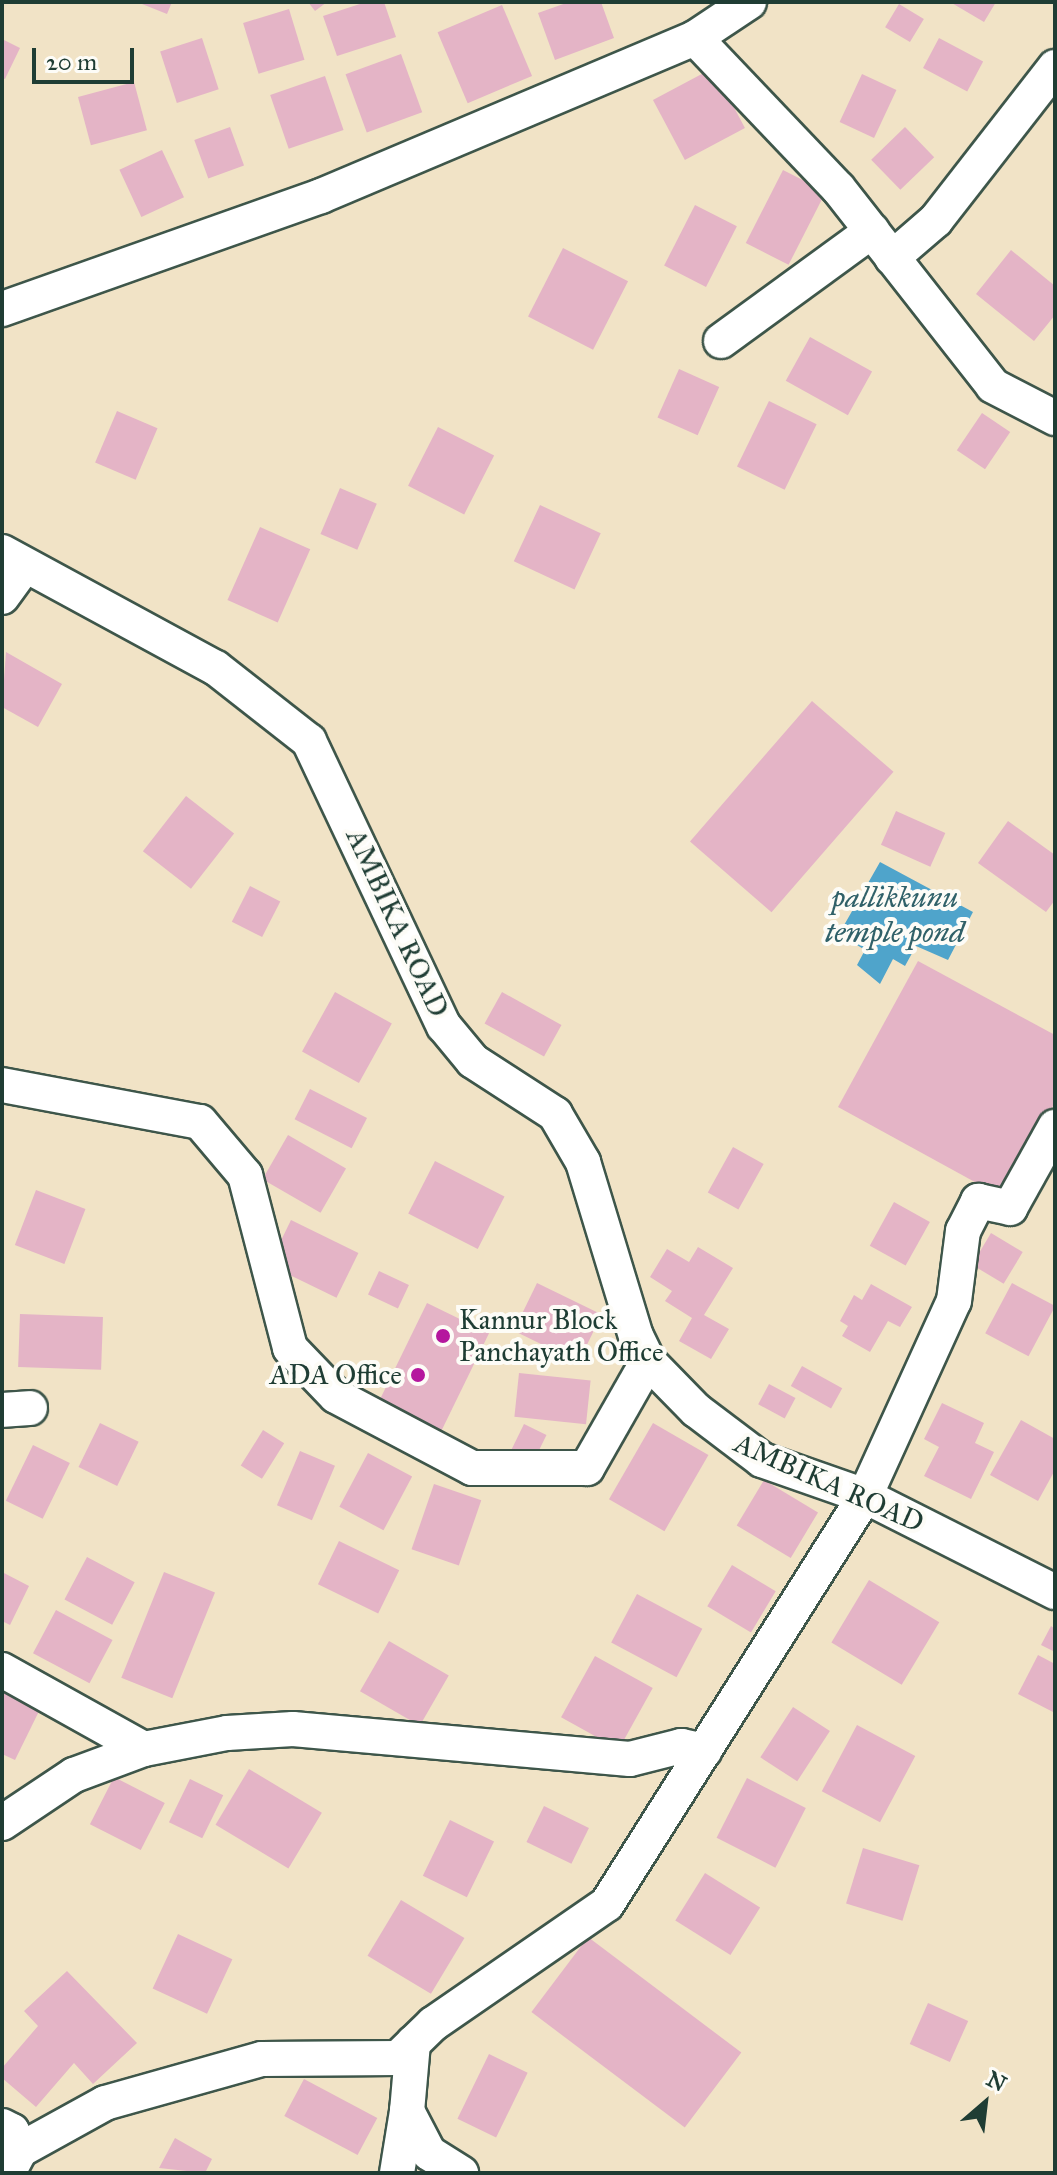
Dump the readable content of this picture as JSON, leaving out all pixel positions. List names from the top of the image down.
{
  "streets": {
    "street": ["AMBIKA ROAD"]
  },
  "water": ["pallikkunu temple pond"],
  "places": ["Kannur Block Panchayath Office", "ADA Office"],
  "scale_bar": "20 m",
  "north": "top right"
}
